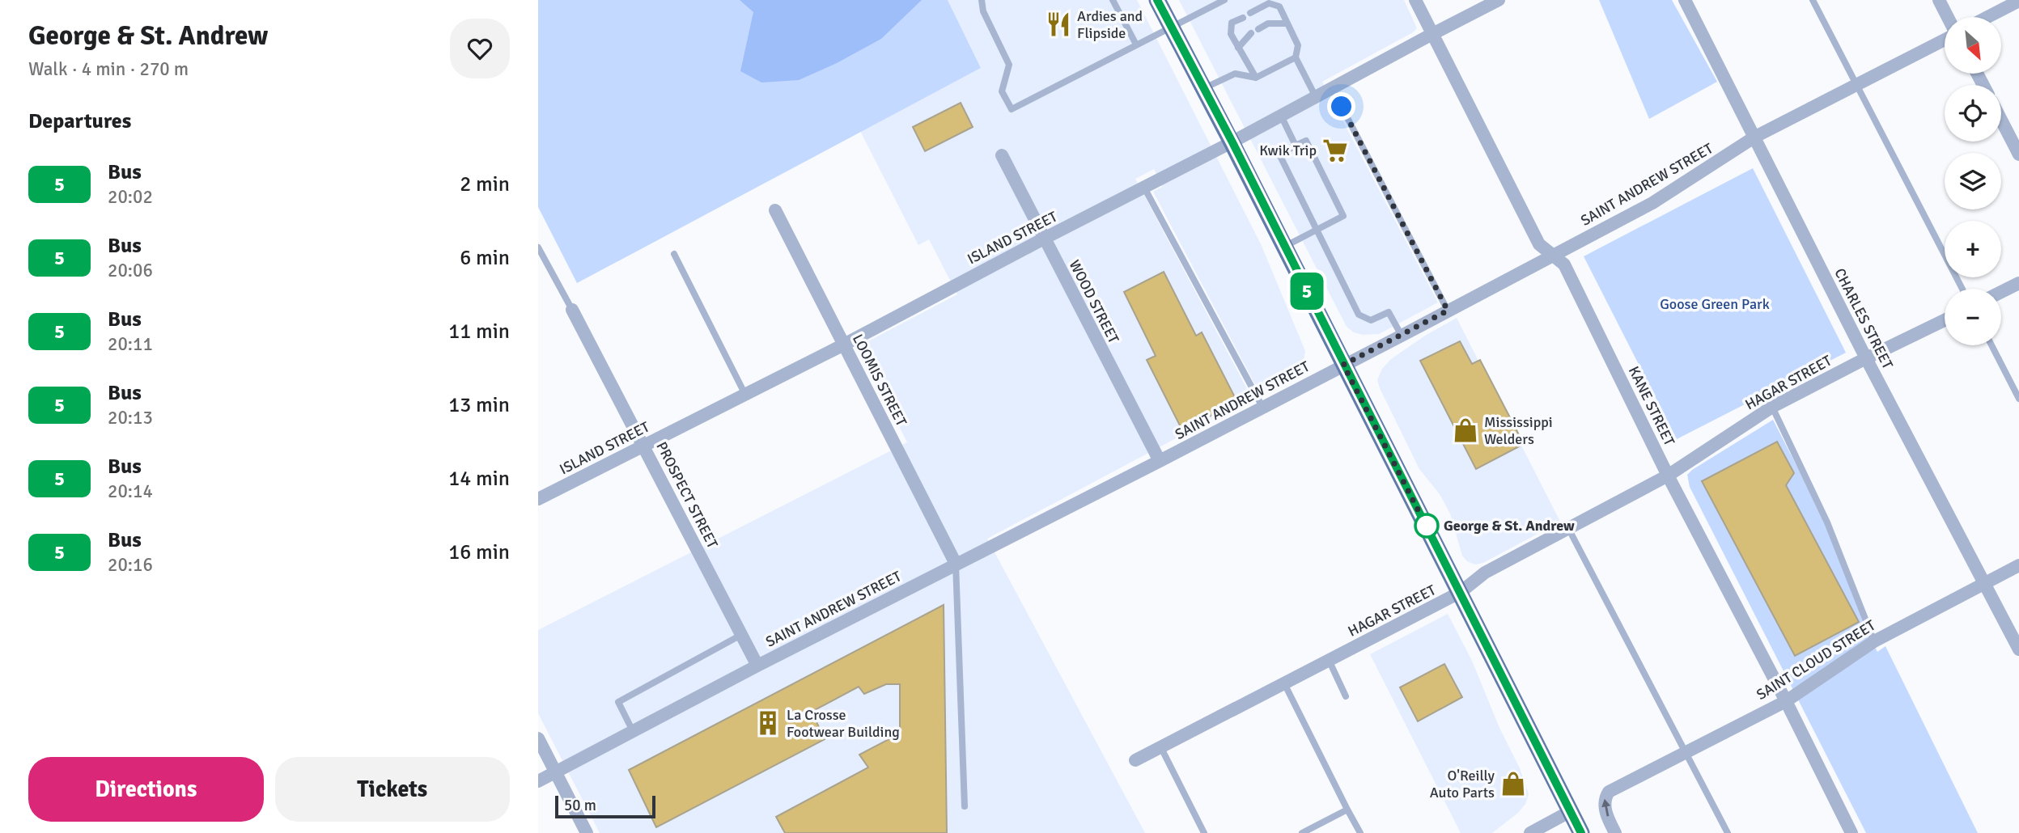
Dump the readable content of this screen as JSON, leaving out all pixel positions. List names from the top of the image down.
{
  "streets": {
    "street": [
      "SAINT ANDREW STREET",
      "ISLAND STREET",
      "WOOD STREET",
      "CHARLES STREET",
      "LOOMIS STREET",
      "HAGAR STREET",
      "KANE STREET",
      "PROSPECT STREET",
      "SAINT CLOUD STREET"
    ]
  },
  "crossings": [
    ["SAINT ANDREW STREET", "WOOD STREET"],
    ["SAINT ANDREW STREET", "CHARLES STREET"],
    ["SAINT ANDREW STREET", "LOOMIS STREET"],
    ["SAINT ANDREW STREET", "KANE STREET"],
    ["SAINT ANDREW STREET", "PROSPECT STREET"],
    ["ISLAND STREET", "WOOD STREET"],
    ["ISLAND STREET", "LOOMIS STREET"],
    ["ISLAND STREET", "KANE STREET"],
    ["ISLAND STREET", "PROSPECT STREET"],
    ["CHARLES STREET", "HAGAR STREET"],
    ["CHARLES STREET", "SAINT CLOUD STREET"],
    ["HAGAR STREET", "KANE STREET"],
    ["KANE STREET", "SAINT CLOUD STREET"]
  ],
  "parks": ["Goose Green Park"],
  "places": {
    "restaurant": ["Ardies and Flipside"],
    "supermarket": ["Kwik Trip"],
    "shop": ["Mississippi Welders", "O'Reilly Auto Parts"],
    "other": ["George & St. Andrew"],
    "building": ["La Crosse Footwear Building"]
  },
  "lines": ["bus line 5"],
  "scale_bar": "50 m",
  "north": "bottom right",
  "page": {
    "heading": [
      ["George & St. Andrew", "Walk · 4 min · 270 m"],
      "Departures"
    ],
    "on_map": "5",
    "map_buttons": ["+", "−"],
    "list": [
      {
        "mark": "5",
        "name": "Bus",
        "note": "20:02",
        "value": "2 min"
      },
      {
        "mark": "5",
        "name": "Bus",
        "note": "20:06",
        "value": "6 min"
      },
      {
        "mark": "5",
        "name": "Bus",
        "note": "20:11",
        "value": "11 min"
      },
      {
        "mark": "5",
        "name": "Bus",
        "note": "20:13",
        "value": "13 min"
      },
      {
        "mark": "5",
        "name": "Bus",
        "note": "20:14",
        "value": "14 min"
      },
      {
        "mark": "5",
        "name": "Bus",
        "note": "20:16",
        "value": "16 min"
      }
    ],
    "buttons": ["Directions", "Tickets"],
    "scale": "50 m"
  }
}
